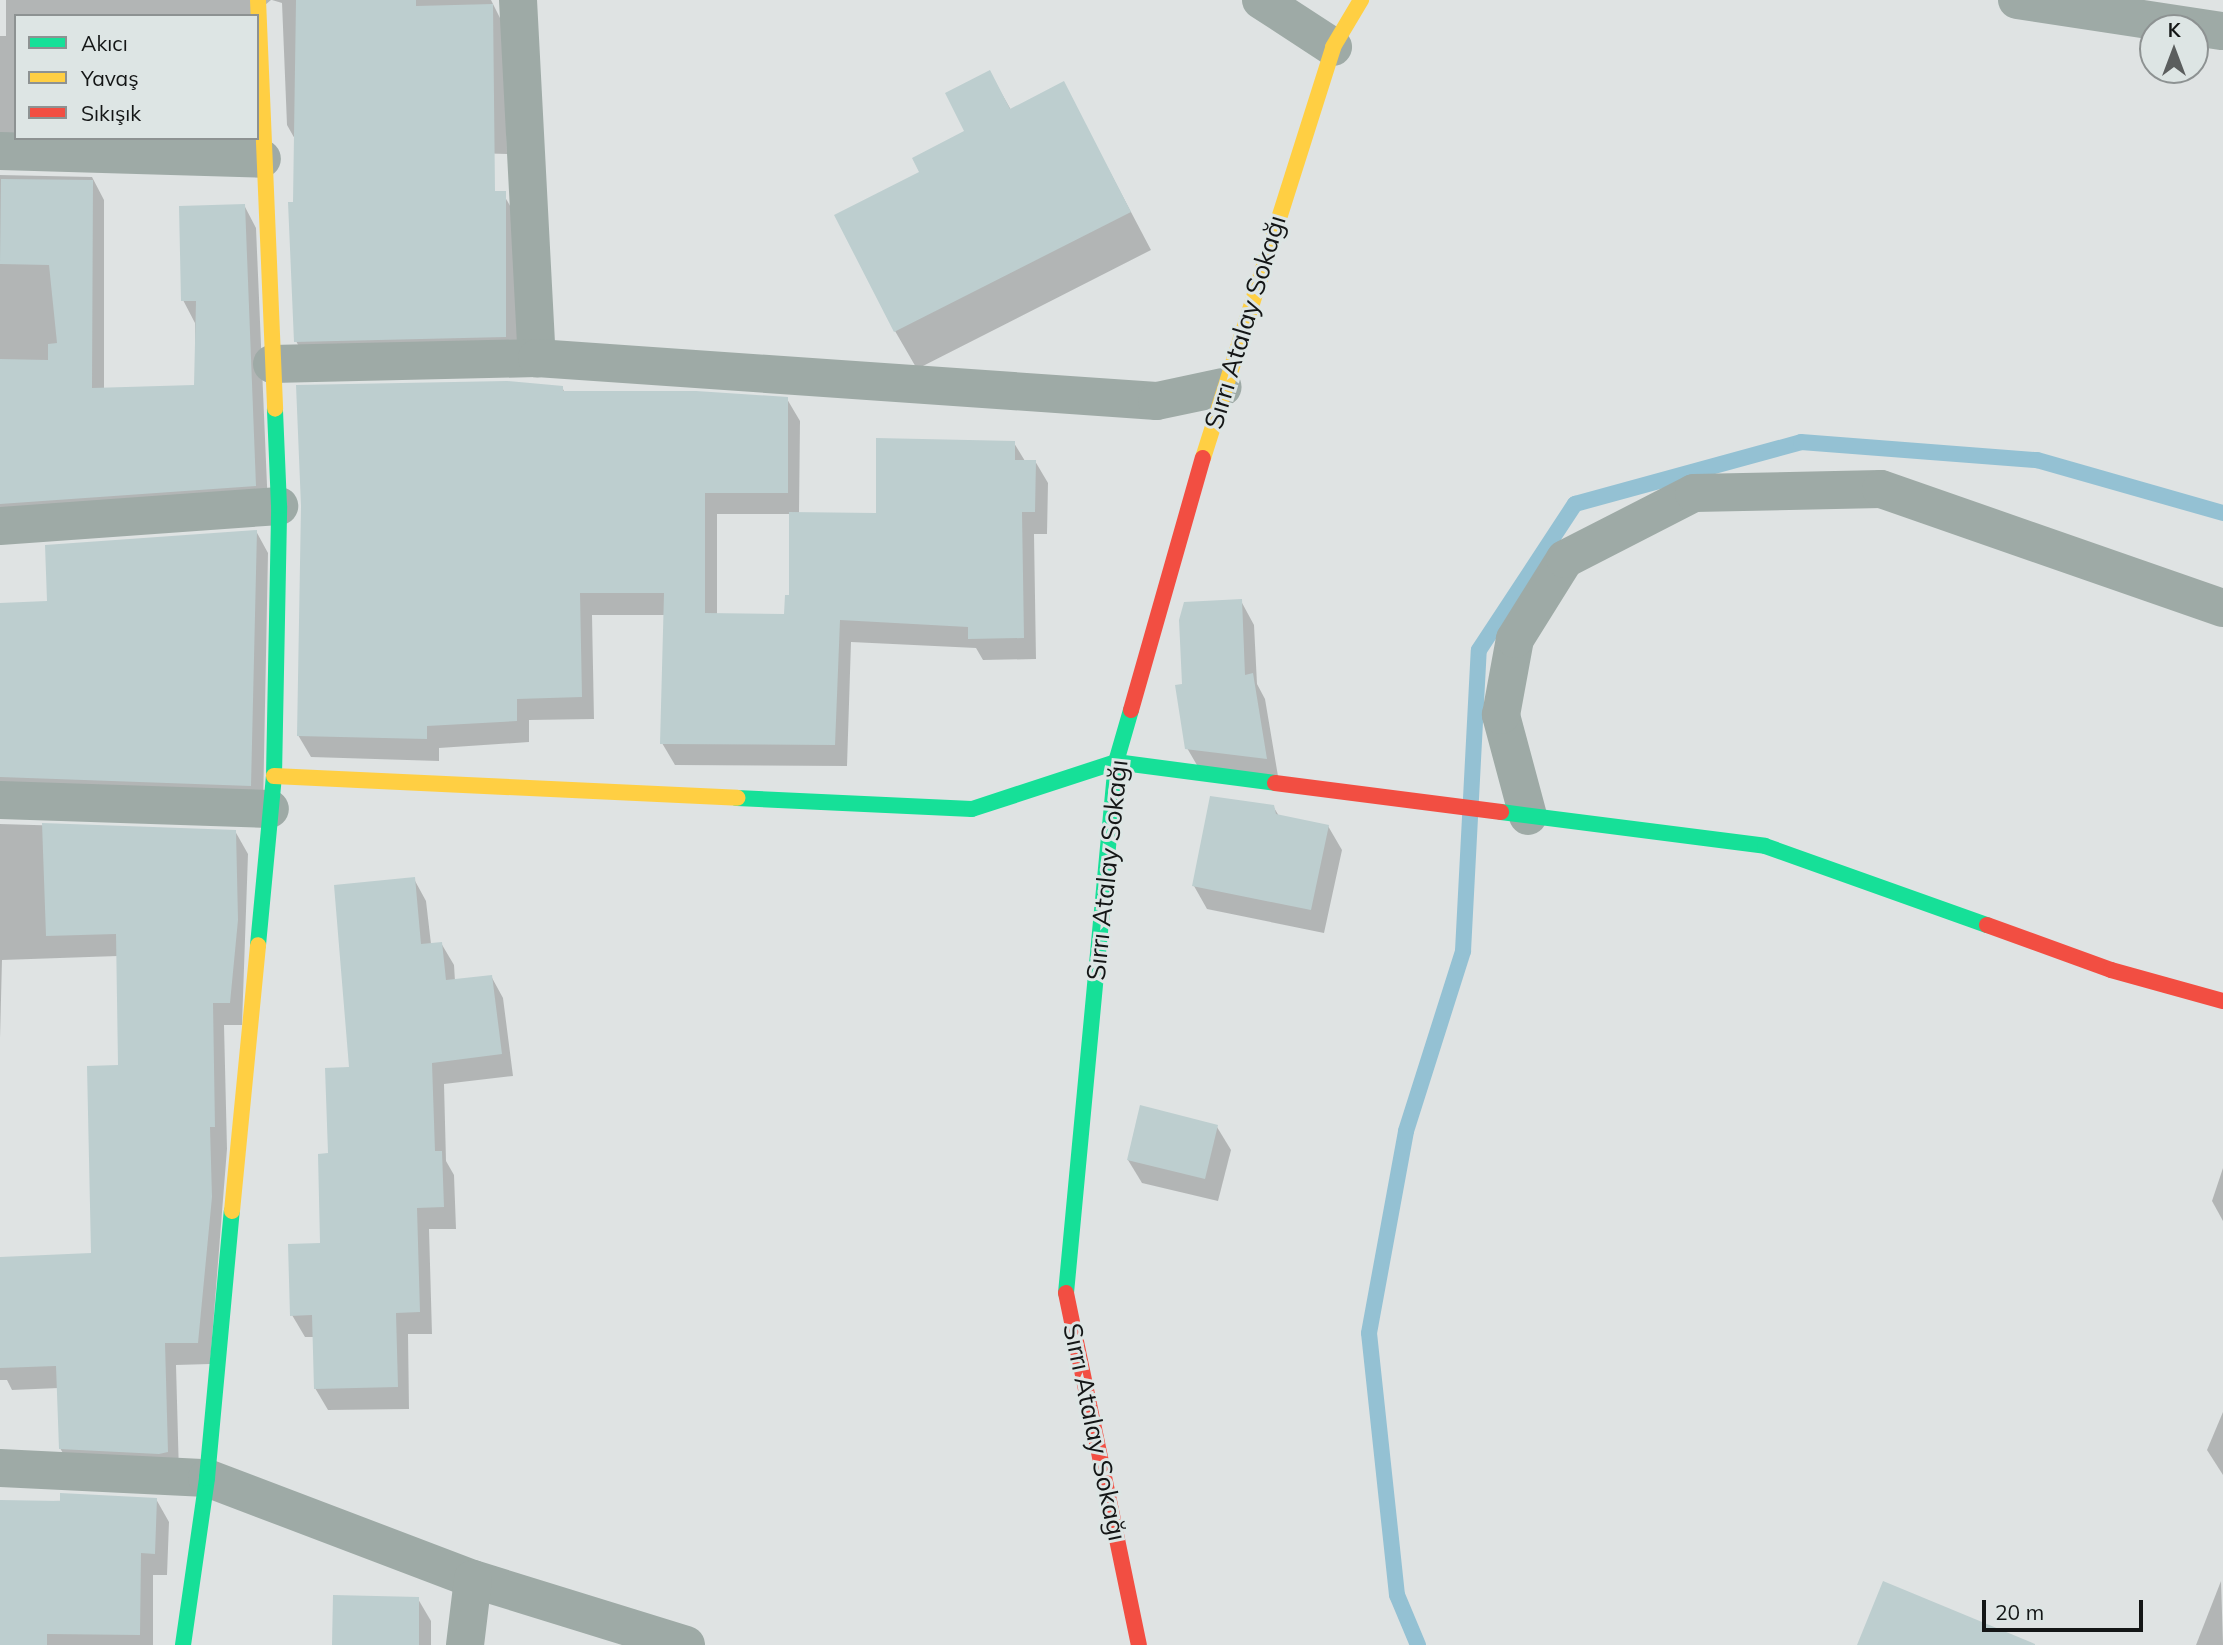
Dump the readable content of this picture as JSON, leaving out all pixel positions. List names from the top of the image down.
{
  "streets": {
    "street": ["Sırrı Atalay Sokağı"]
  },
  "legend": ["Akıcı", "Yavaş", "Sıkışık"],
  "scale_bar": "20 m",
  "north": "top"
}
